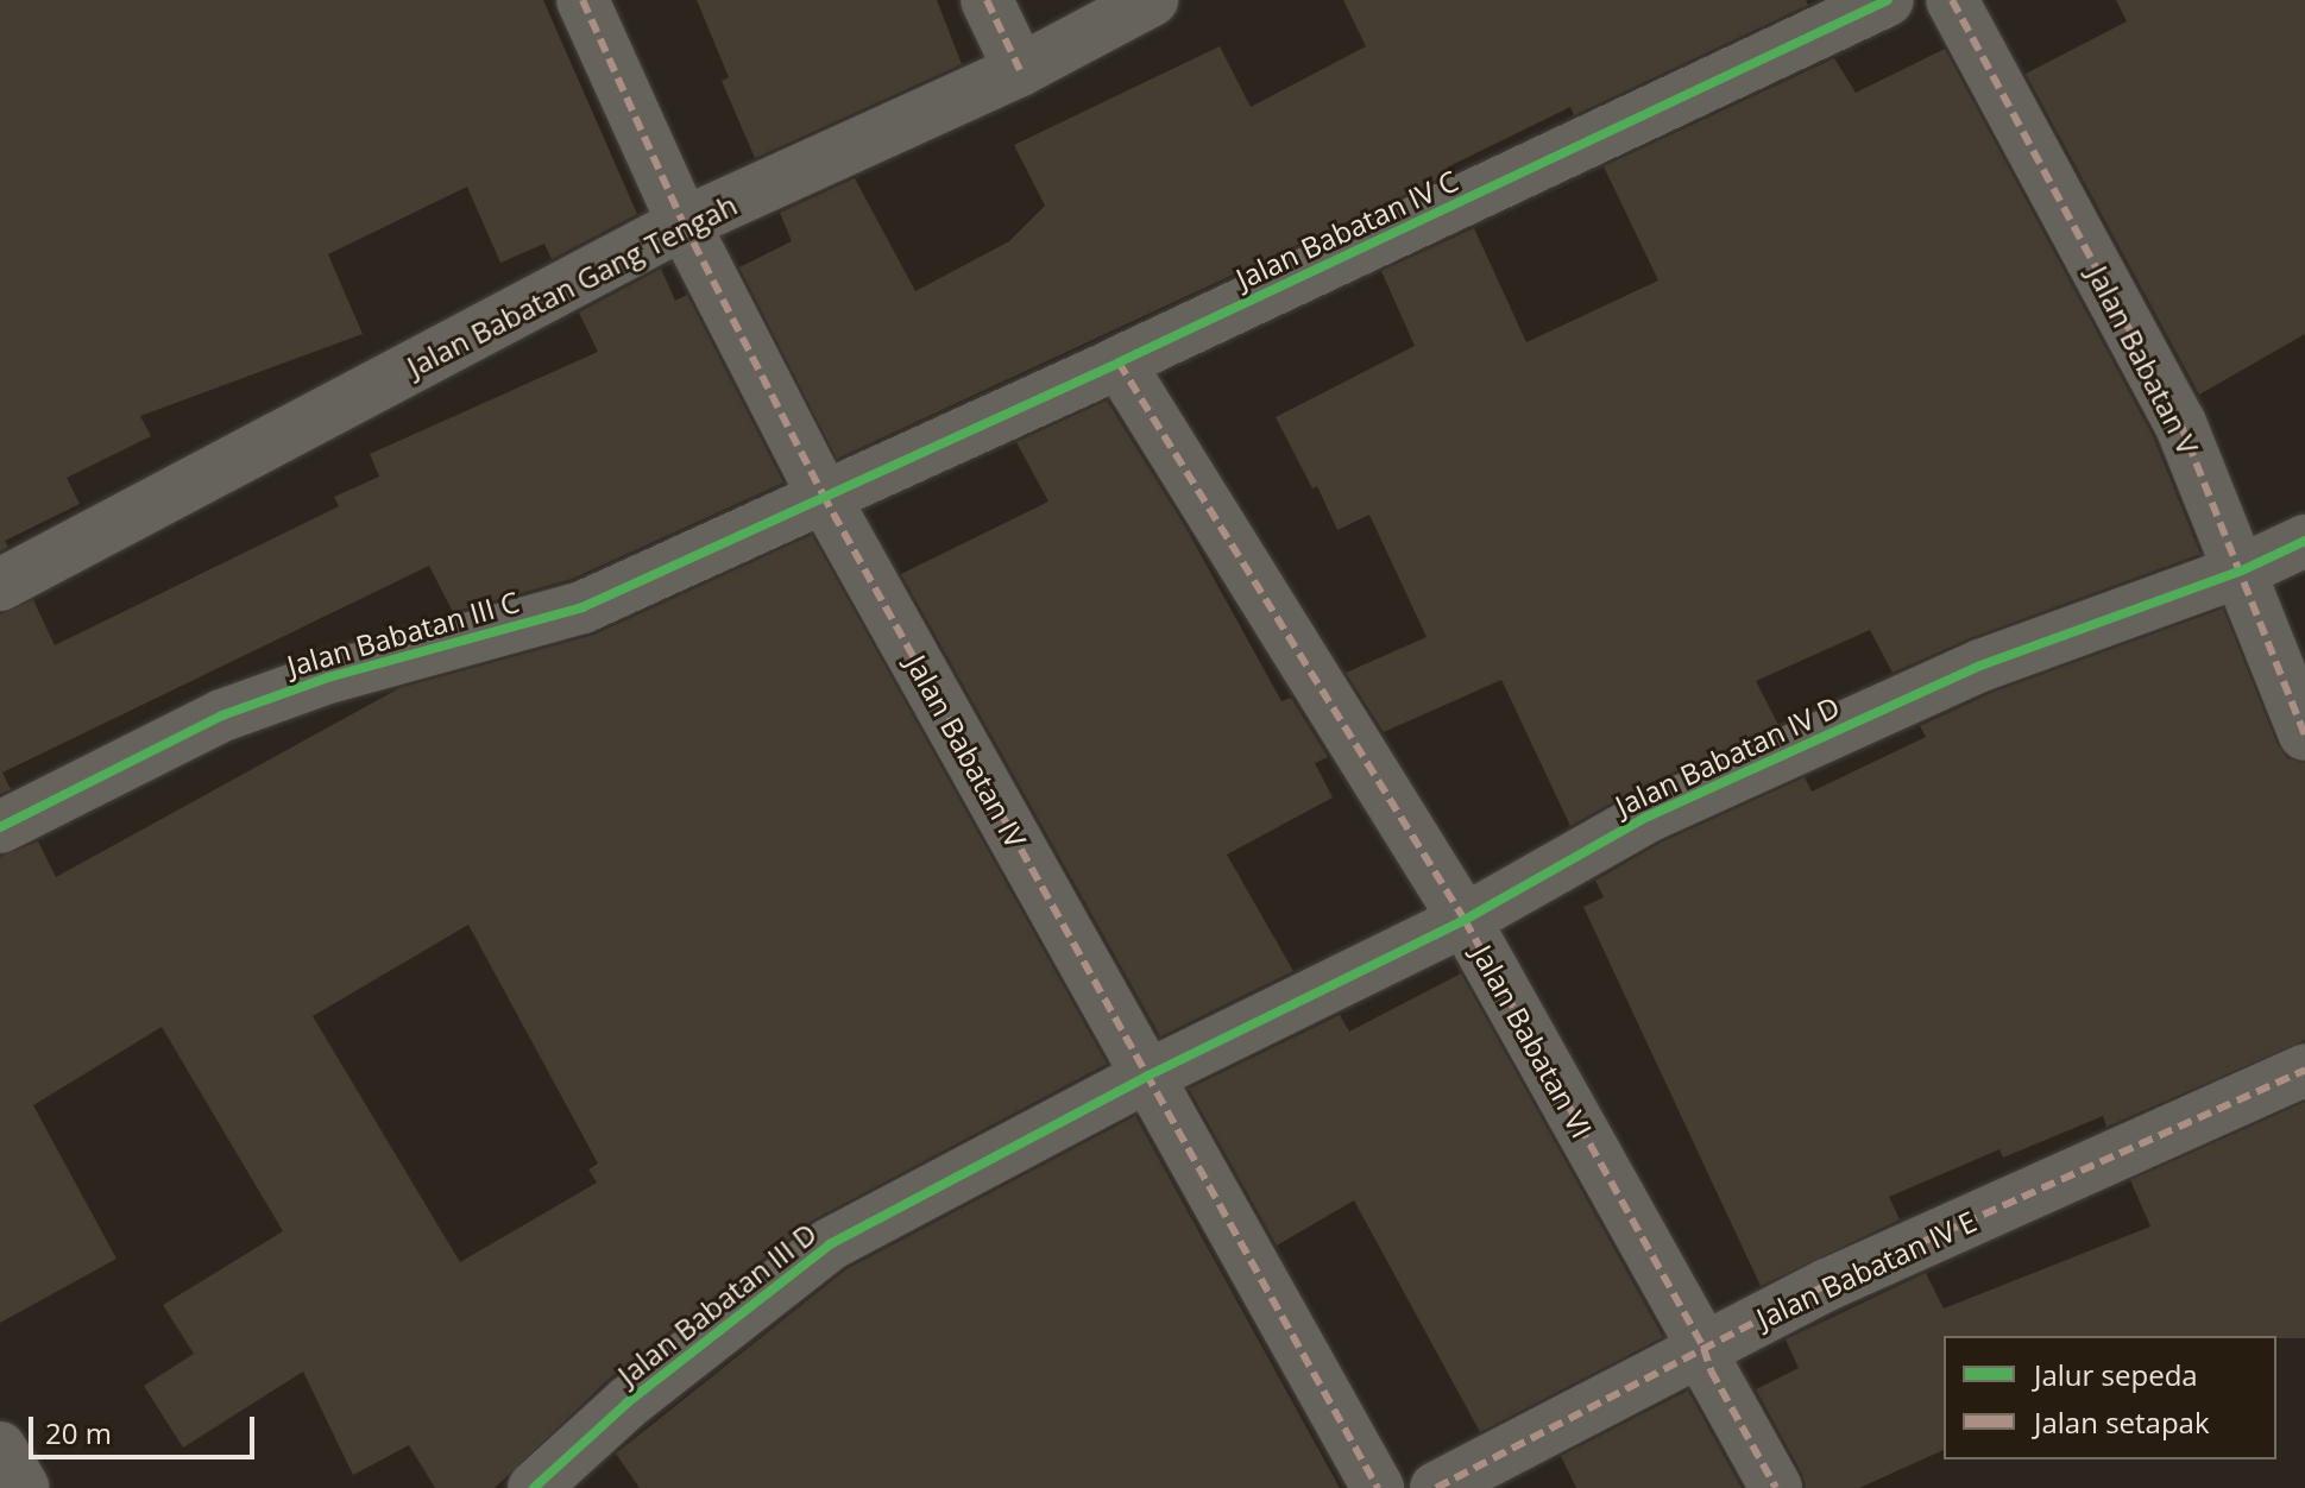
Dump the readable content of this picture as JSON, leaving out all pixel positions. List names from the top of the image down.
{
  "streets": {
    "street": [
      "Jalan Babatan IV C",
      "Jalan Babatan Gang Tengah",
      "Jalan Babatan V",
      "Jalan Babatan III C",
      "Jalan Babatan IV",
      "Jalan Babatan IV D",
      "Jalan Babatan VI",
      "Jalan Babatan IV E",
      "Jalan Babatan III D"
    ]
  },
  "crossings": [
    ["Jalan Babatan IV C", "Jalan Babatan III C"],
    ["Jalan Babatan IV C", "Jalan Babatan IV"],
    ["Jalan Babatan IV C", "Jalan Babatan VI"],
    ["Jalan Babatan Gang Tengah", "Jalan Babatan IV"],
    ["Jalan Babatan V", "Jalan Babatan IV D"],
    ["Jalan Babatan III C", "Jalan Babatan IV"],
    ["Jalan Babatan IV", "Jalan Babatan IV D"],
    ["Jalan Babatan IV", "Jalan Babatan III D"],
    ["Jalan Babatan IV D", "Jalan Babatan VI"],
    ["Jalan Babatan IV D", "Jalan Babatan III D"],
    ["Jalan Babatan VI", "Jalan Babatan IV E"]
  ],
  "legend": ["Jalur sepeda", "Jalan setapak"],
  "scale_bar": "20 m"
}
